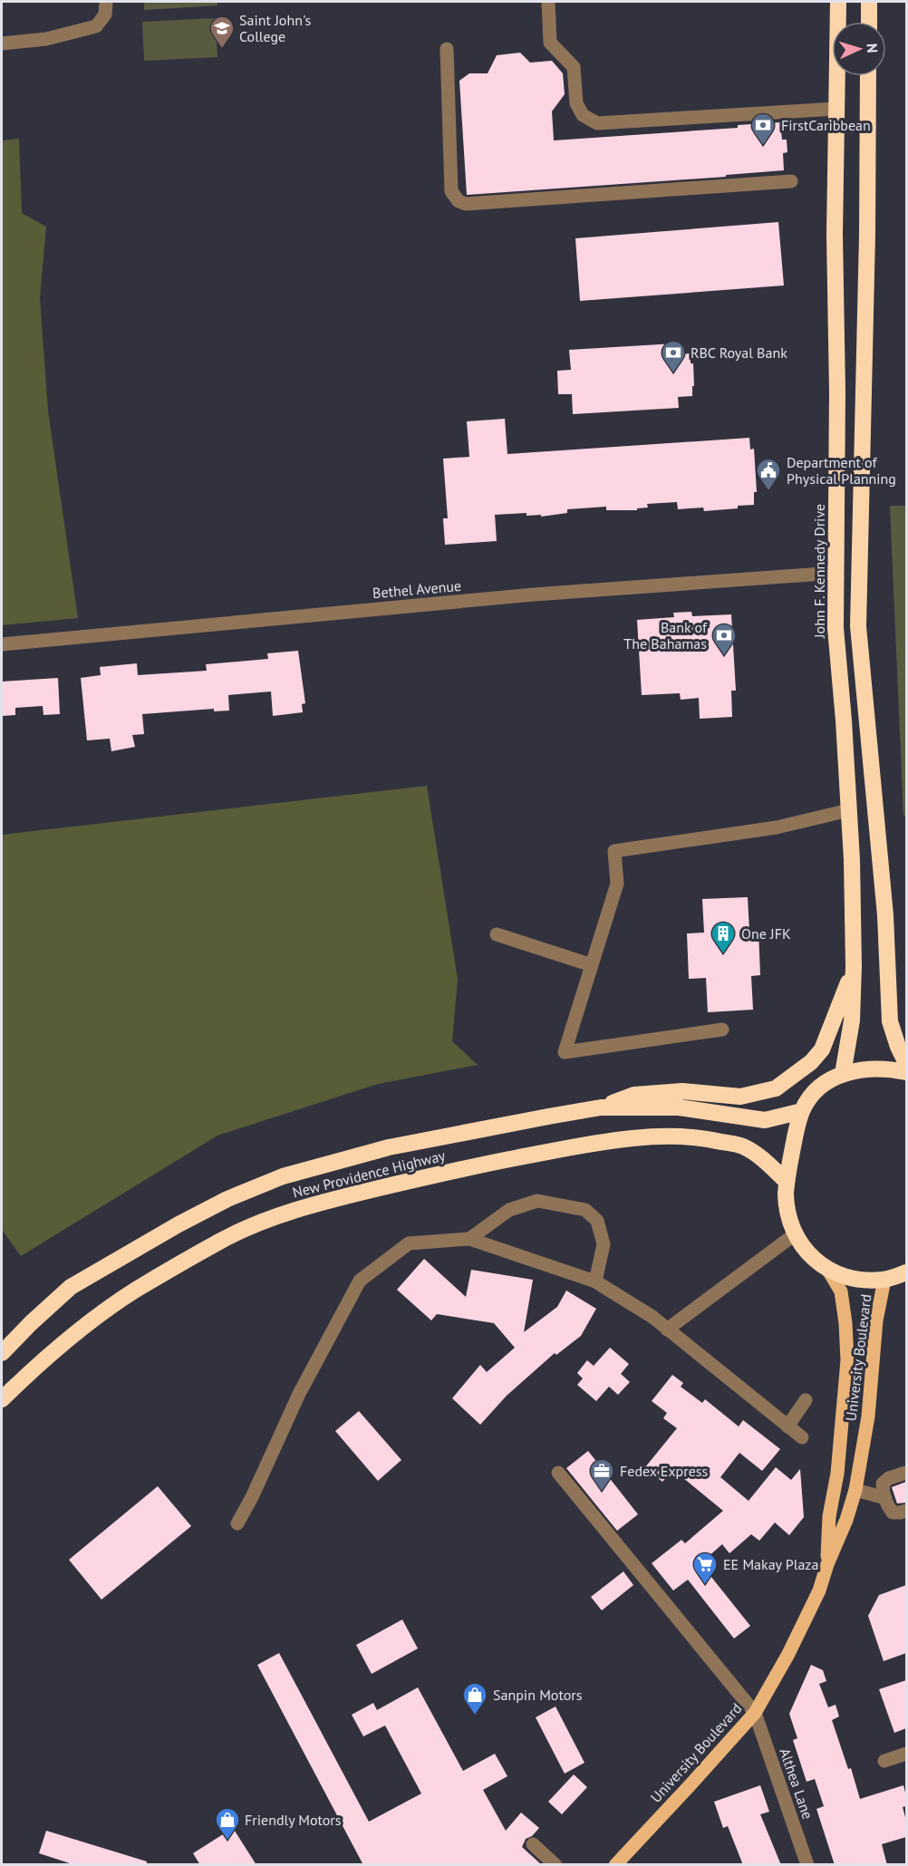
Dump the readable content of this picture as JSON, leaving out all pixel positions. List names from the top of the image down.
{
  "streets": {
    "highway": ["John F. Kennedy Drive", "New Providence Highway"],
    "main road": ["University Boulevard"],
    "street": ["Bethel Avenue", "Althea Lane"]
  },
  "crossings": [
    ["John F. Kennedy Drive", "Bethel Avenue"],
    ["University Boulevard", "Althea Lane"]
  ],
  "places": {
    "school or university": ["Saint John's College"],
    "bank": ["FirstCaribbean", "RBC Royal Bank", "Bank of The Bahamas"],
    "public building": ["Department of Physical Planning"],
    "building": ["One JFK"],
    "office": ["Fedex Express"],
    "supermarket": ["EE Makay Plaza"],
    "shop": ["Sanpin Motors", "Friendly Motors"]
  },
  "north": "right"
}
